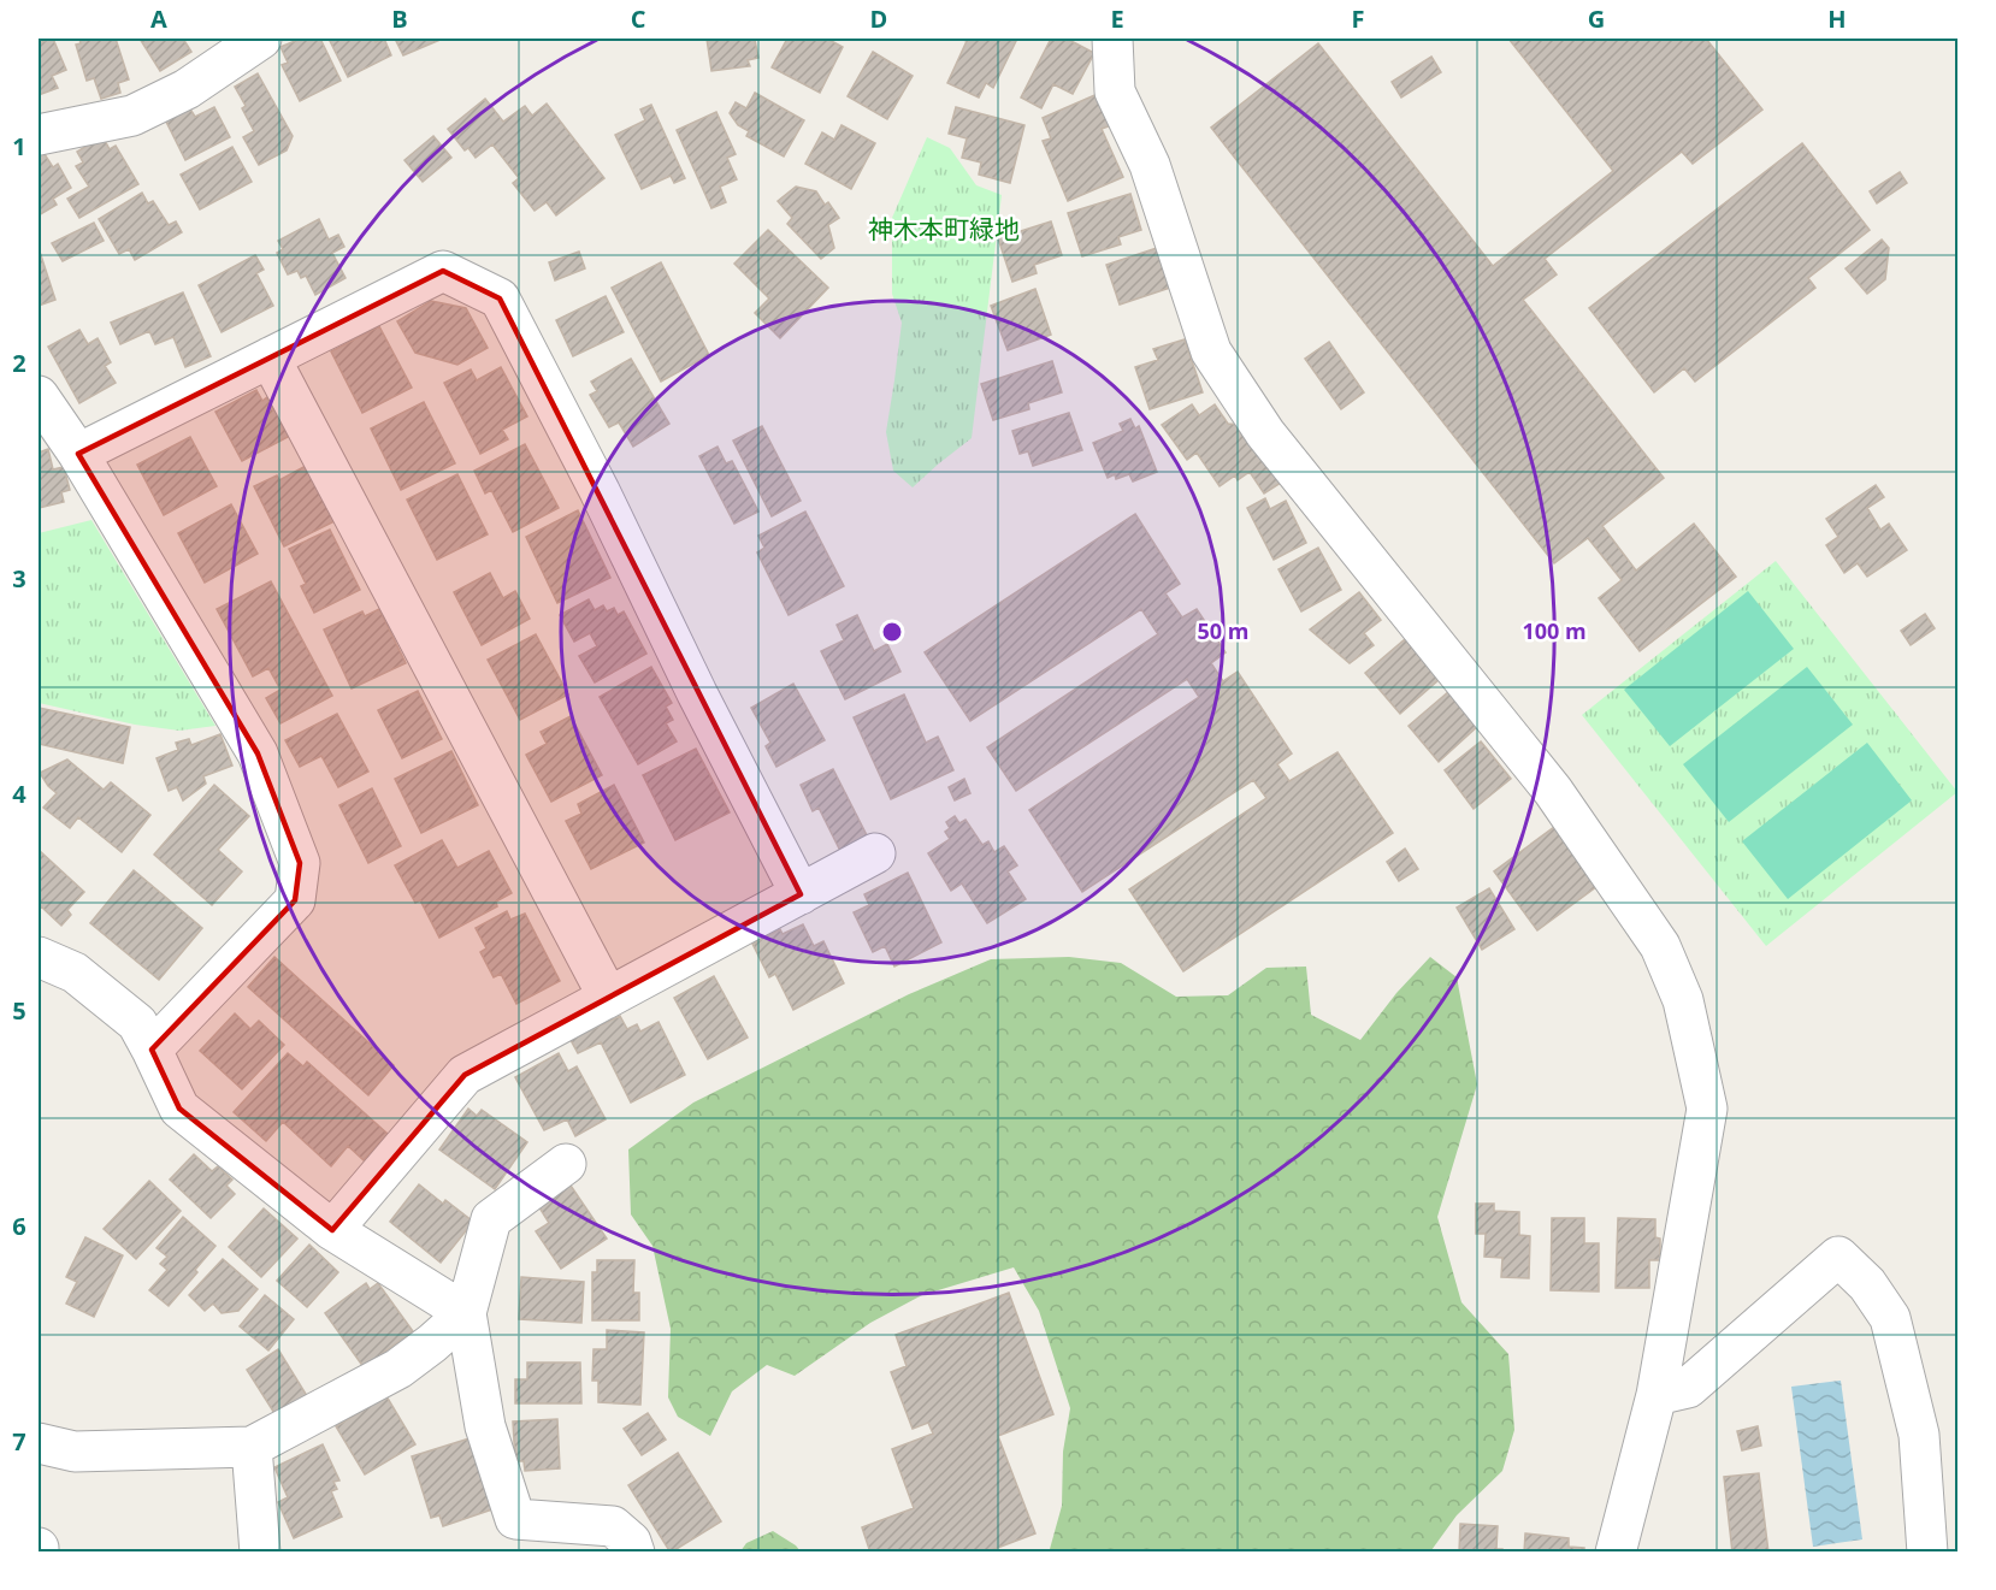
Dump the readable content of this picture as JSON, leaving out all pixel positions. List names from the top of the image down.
{
  "parks": ["神木本町緑地"],
  "grid": {
    "columns": [
      "A",
      "B",
      "C",
      "D",
      "E",
      "F",
      "G",
      "H"
    ],
    "rows": [
      "1",
      "2",
      "3",
      "4",
      "5",
      "6",
      "7"
    ]
  },
  "rings": ["50 m", "100 m"]
}
